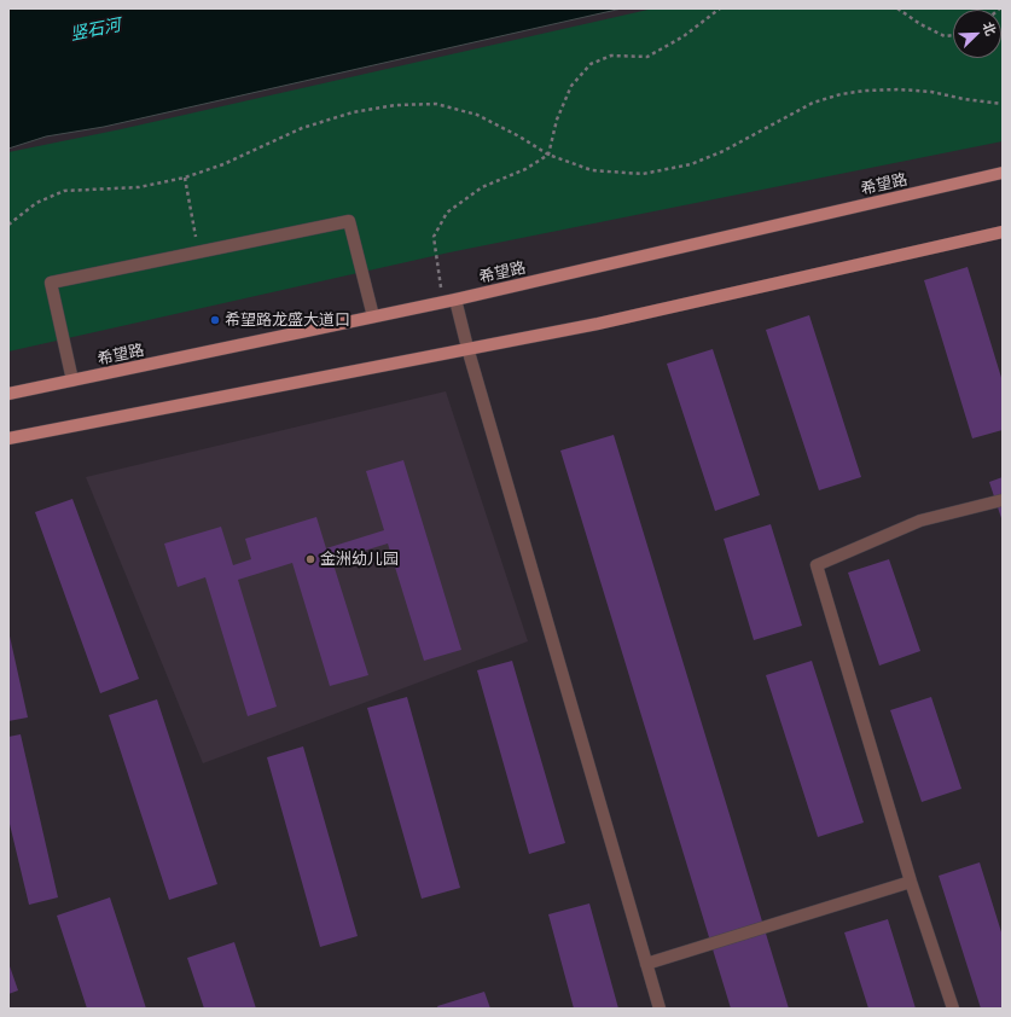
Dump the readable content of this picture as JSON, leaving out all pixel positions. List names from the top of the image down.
{
  "streets": {
    "main road": ["希望路"]
  },
  "water": ["竖石河"],
  "places": ["希望路龙盛大道口", "金洲幼儿园"],
  "north": "top right"
}
